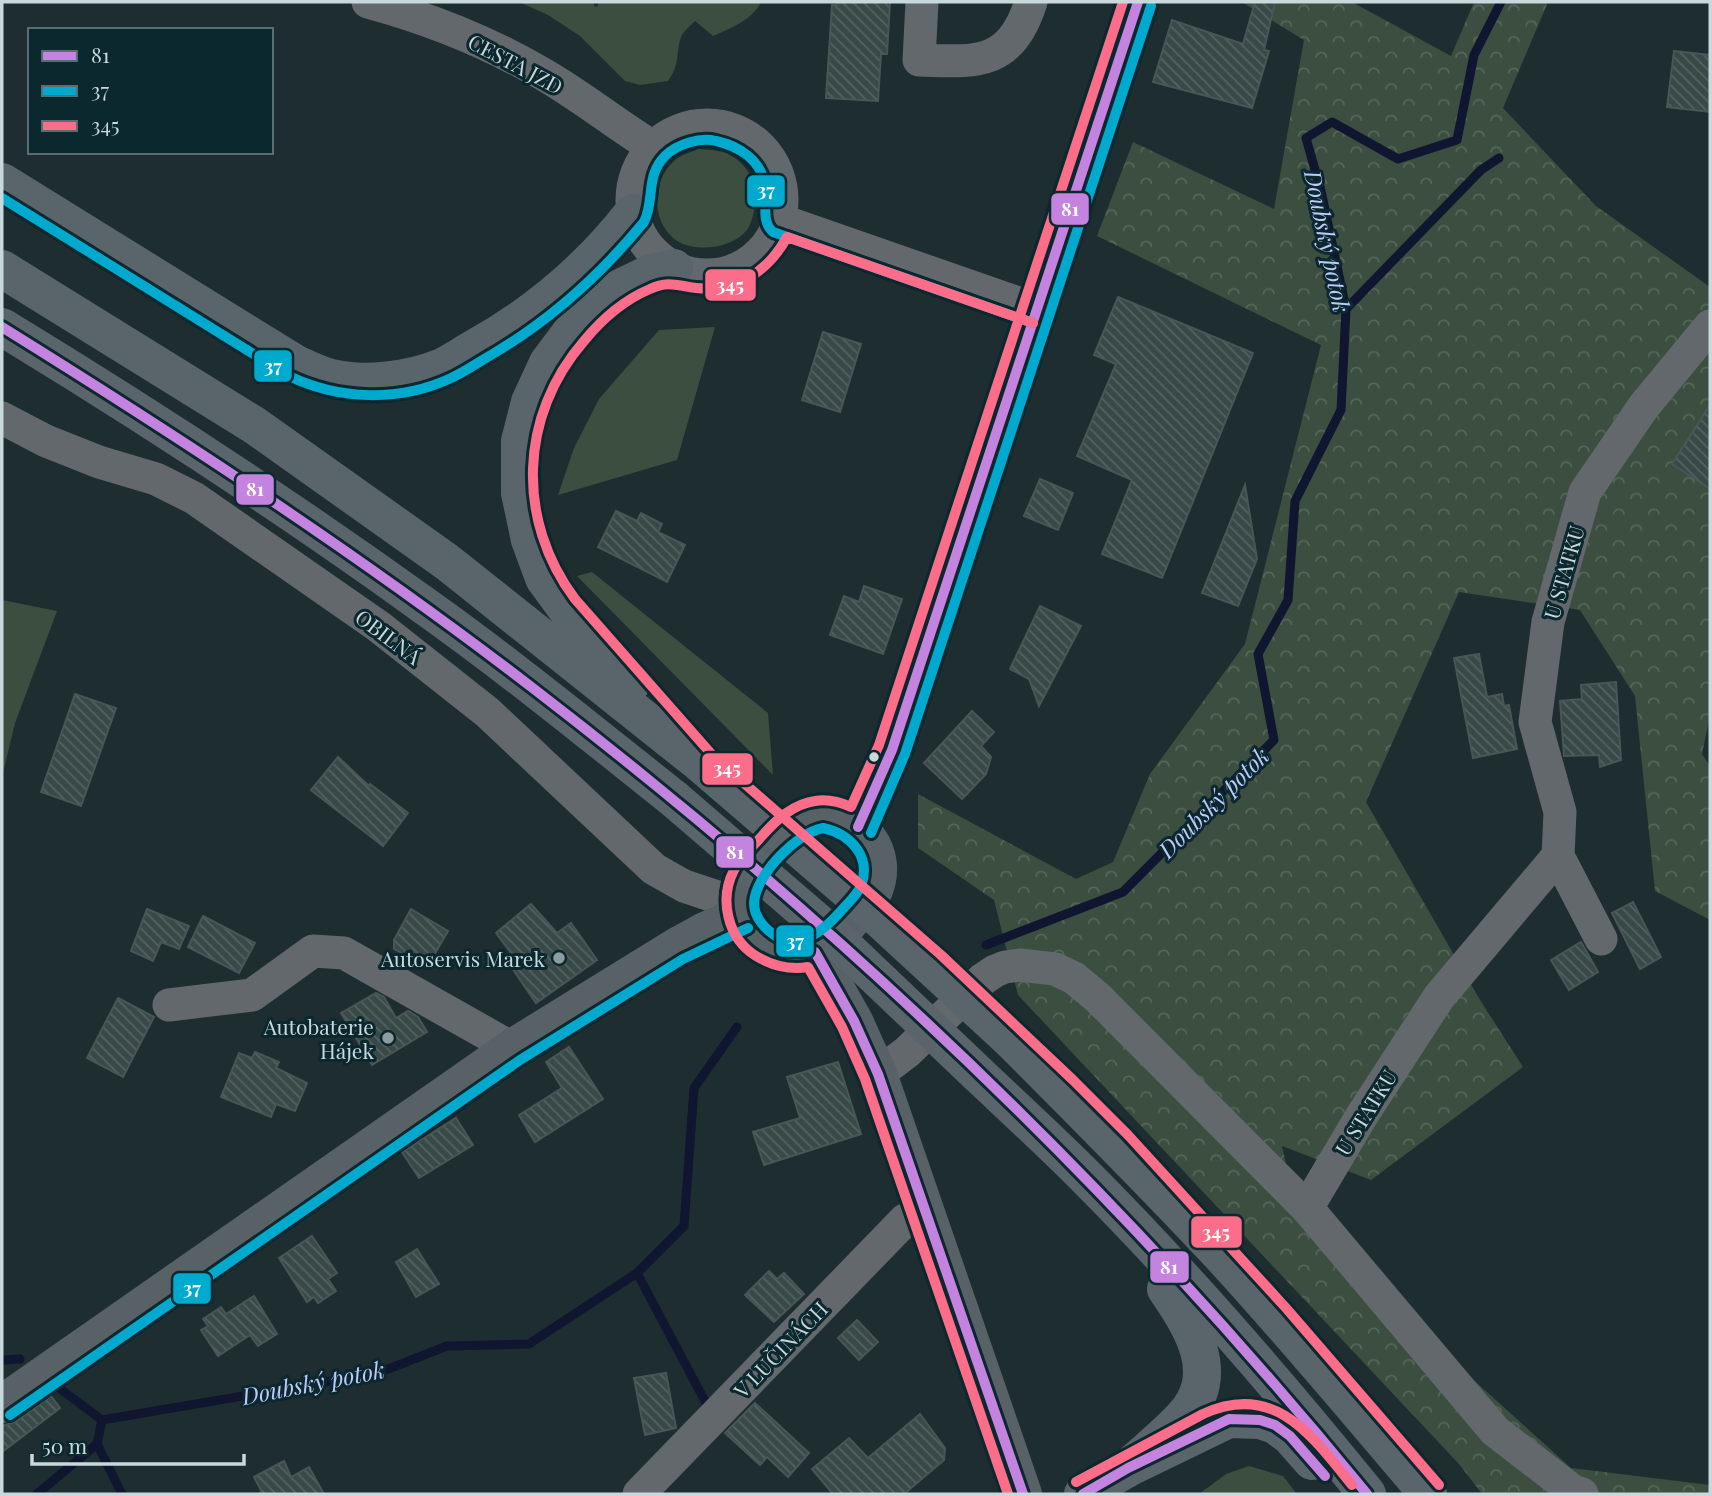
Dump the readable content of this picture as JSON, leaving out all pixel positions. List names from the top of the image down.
{
  "streets": {
    "street": [
      "CESTA JZD",
      "U STATKU",
      "OBILNÁ",
      "V LUČINÁCH"
    ]
  },
  "water": ["Doubský potok"],
  "places": ["Autoservis Marek", "Autobaterie Hájek"],
  "lines": ["transit line 81", "transit line 345", "transit line 37"],
  "legend": ["81", "37", "345"],
  "scale_bar": "50 m"
}
